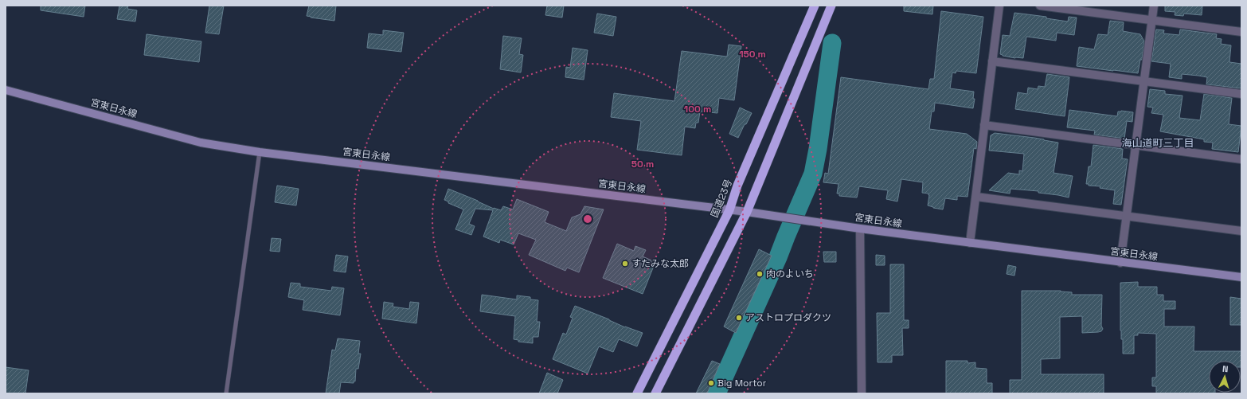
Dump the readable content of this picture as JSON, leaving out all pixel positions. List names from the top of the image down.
{
  "streets": {
    "highway": ["国道23号"],
    "main road": ["宮東日永線"]
  },
  "crossings": [
    ["宮東日永線", "国道23号"]
  ],
  "districts": ["海山道町三丁目"],
  "places": [
    "すたみな太郎",
    "肉のよいち",
    "アストロプロダクツ",
    "Big Mortor"
  ],
  "north": "top",
  "rings": ["150 m", "100 m", "50 m"]
}
